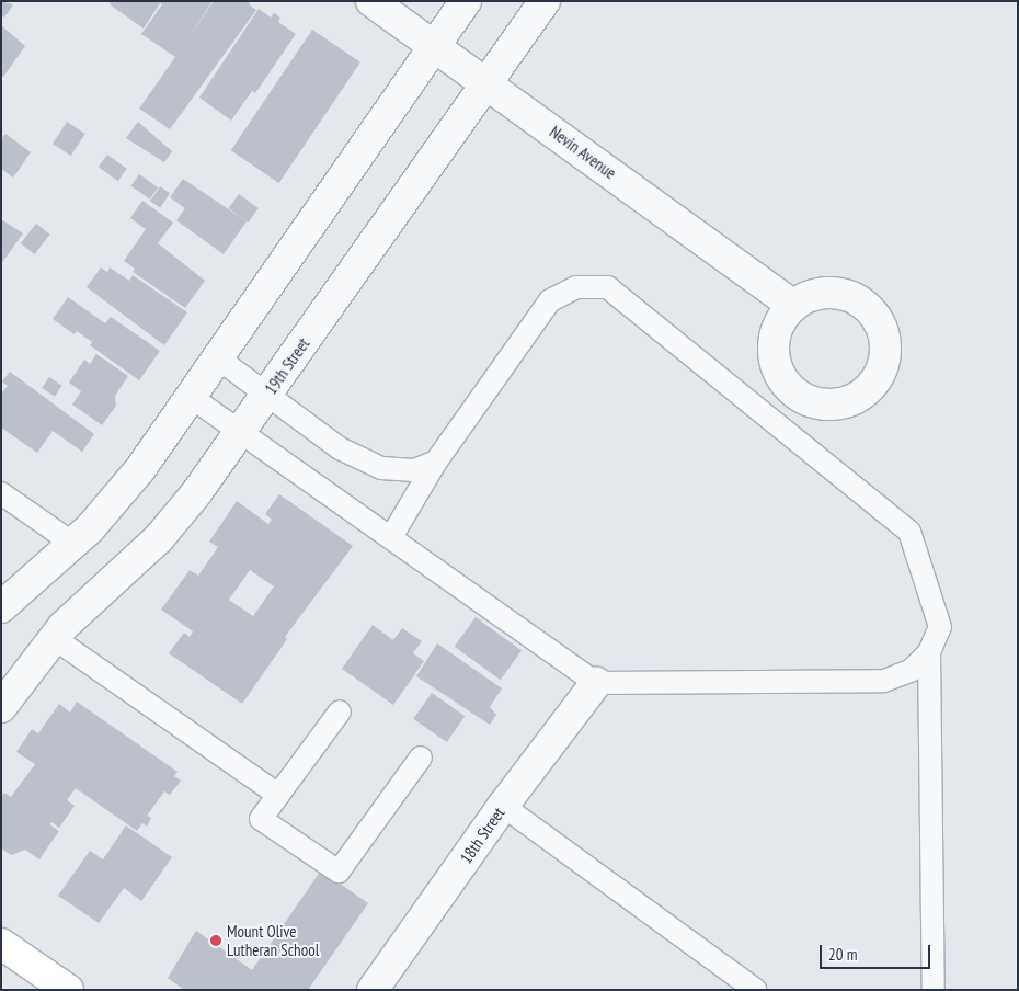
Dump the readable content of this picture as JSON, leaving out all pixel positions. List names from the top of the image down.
{
  "streets": {
    "street": ["Nevin Avenue", "19th Street", "18th Street"]
  },
  "crossings": [
    ["Nevin Avenue", "19th Street"]
  ],
  "places": ["Mount Olive Lutheran School"],
  "scale_bar": "20 m"
}
